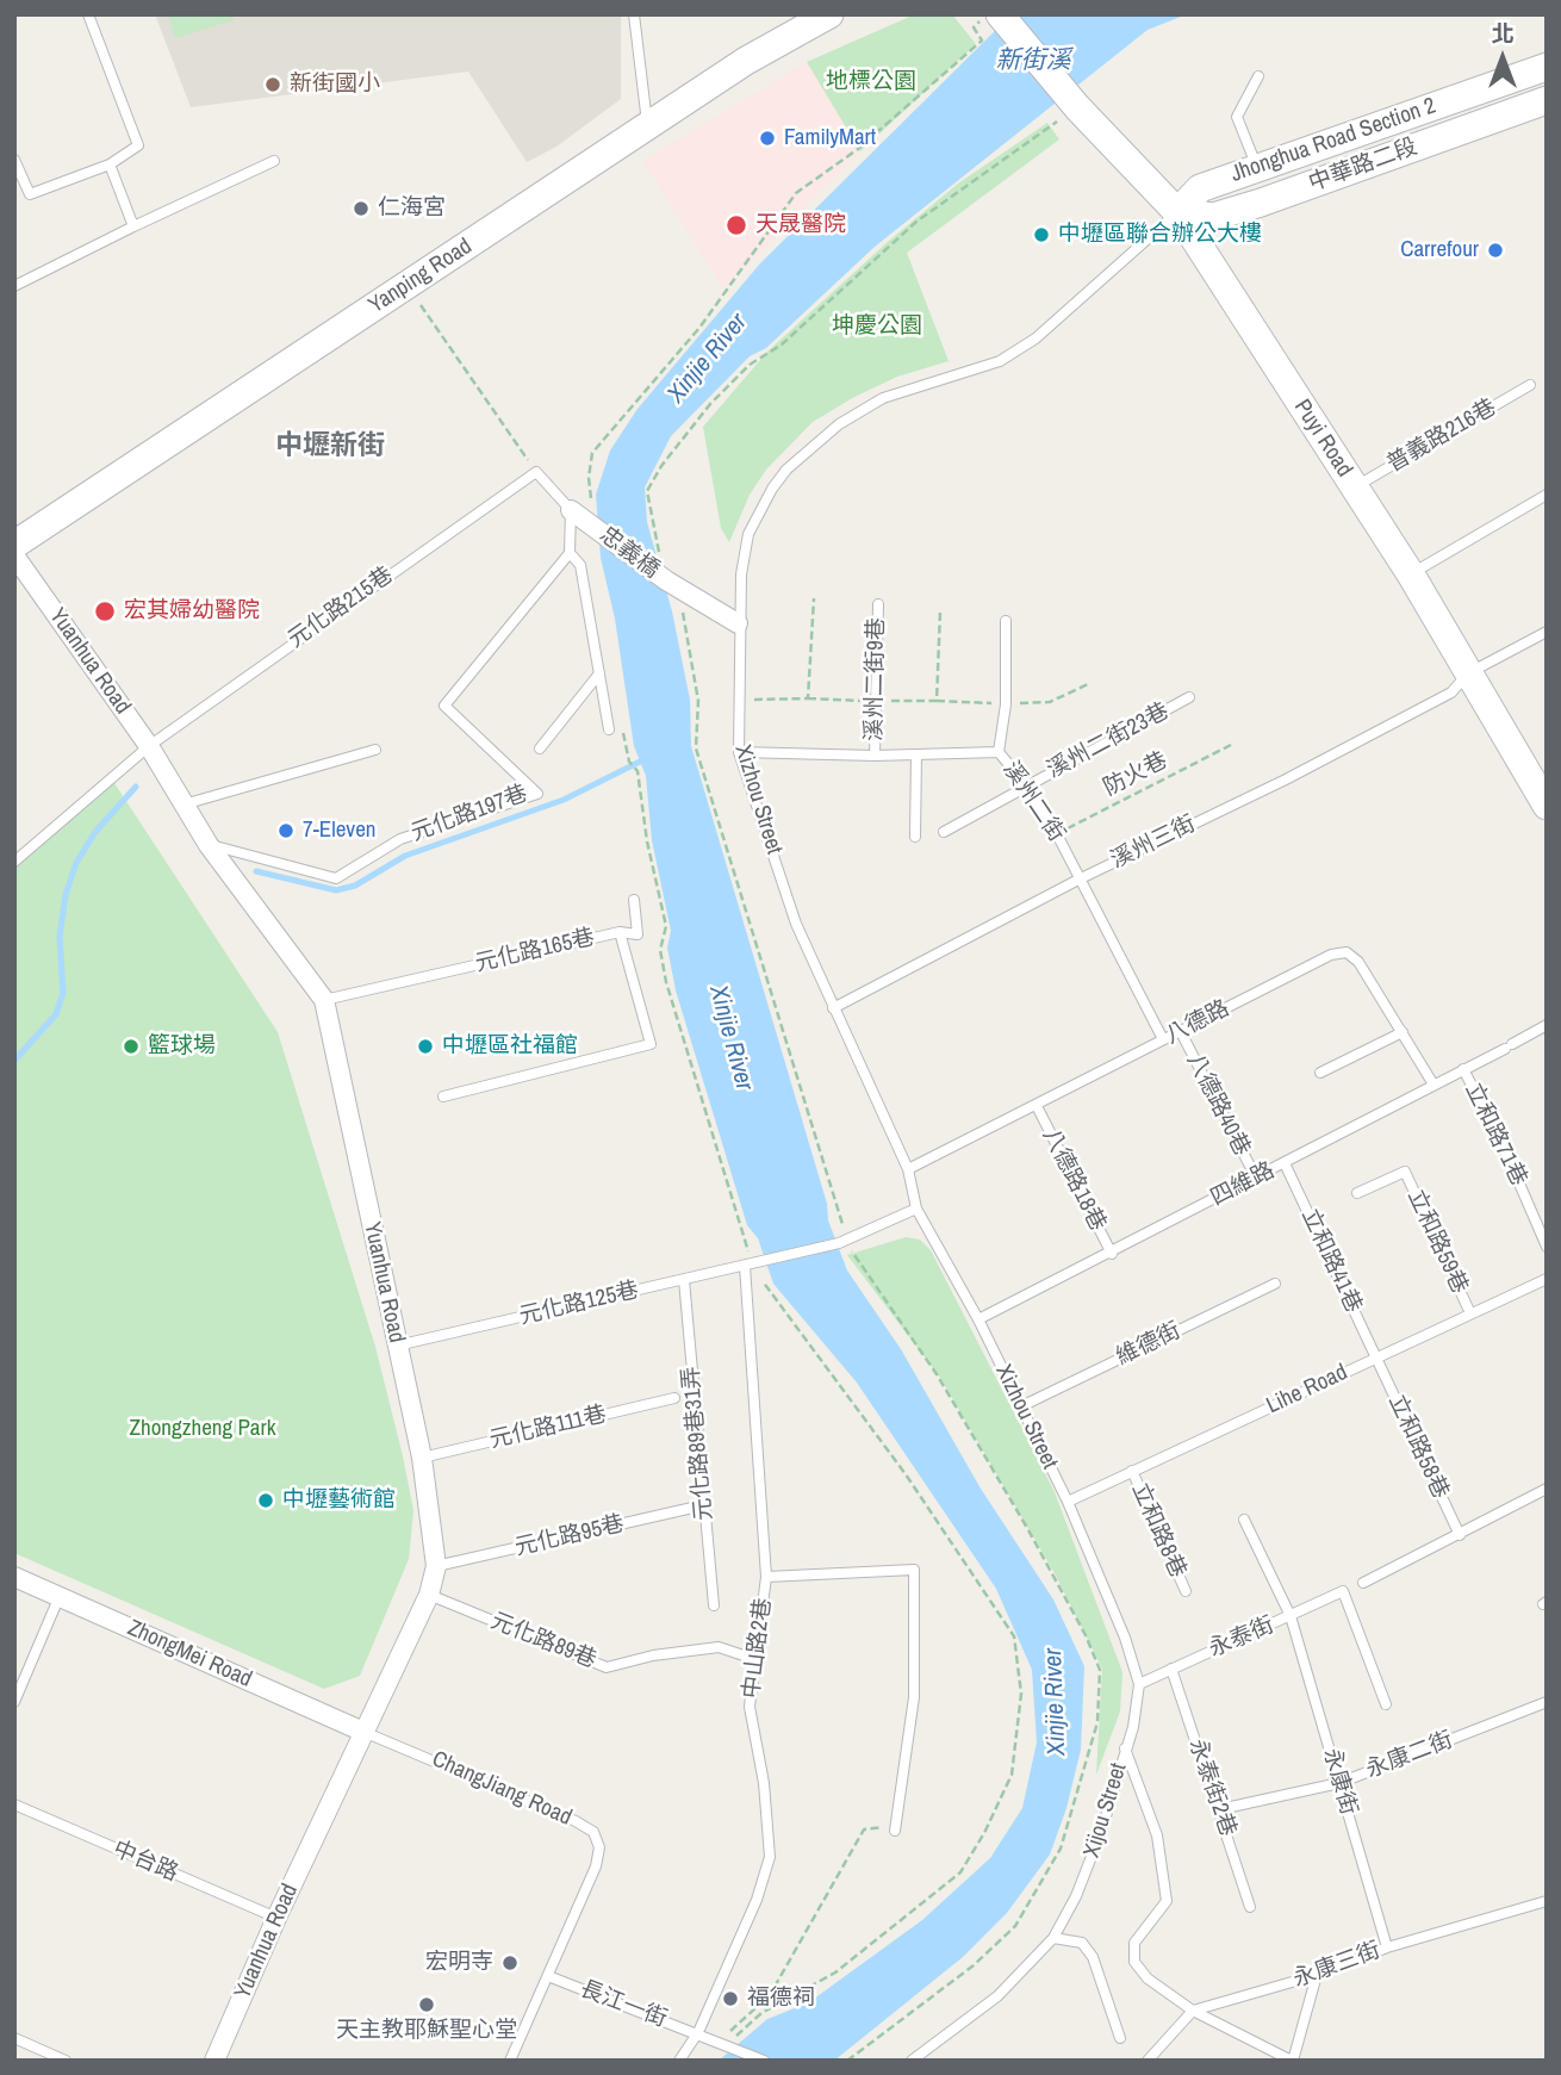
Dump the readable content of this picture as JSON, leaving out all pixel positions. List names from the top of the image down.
{
  "streets": {
    "street": [
      "Jhonghua Road Section 2",
      "中華路二段",
      "Yanping Road",
      "Puyi Road",
      "忠義橋",
      "Yuanhua Road",
      "ZhongMei Road"
    ],
    "lane": [
      "普義路216巷",
      "元化路215巷",
      "溪州二街9巷",
      "溪州二街23巷",
      "Xizhou Street",
      "溪州二街",
      "元化路197巷",
      "溪州三街",
      "元化路165巷",
      "八德路",
      "八德路40巷",
      "立和路71巷",
      "八德路18巷",
      "四維路",
      "立和路59巷",
      "立和路41巷",
      "元化路125巷",
      "維德街",
      "Lihe Road",
      "元化路111巷",
      "元化路89巷31弄",
      "立和路58巷",
      "立和路8巷",
      "元化路95巷",
      "永泰街",
      "元化路89巷",
      "中山路2巷",
      "永康二街",
      "永康街",
      "永泰街2巷",
      "ChangJiang Road",
      "Xijou Street",
      "中台路",
      "永康三街",
      "長江一街"
    ],
    "path": ["防火巷"]
  },
  "crossings": [
    ["Jhonghua Road Section 2", "中華路二段"],
    ["Jhonghua Road Section 2", "Puyi Road"],
    ["Jhonghua Road Section 2", "Xizhou Street"],
    ["中華路二段", "Puyi Road"],
    ["中華路二段", "Xizhou Street"],
    ["普義路216巷", "Puyi Road"],
    ["Puyi Road", "Xizhou Street"],
    ["Puyi Road", "溪州三街"],
    ["忠義橋", "Xizhou Street"],
    ["元化路215巷", "Yuanhua Road"],
    ["Yuanhua Road", "元化路197巷"],
    ["Yuanhua Road", "元化路165巷"],
    ["Yuanhua Road", "元化路125巷"],
    ["Yuanhua Road", "元化路111巷"],
    ["Yuanhua Road", "元化路95巷"],
    ["Yuanhua Road", "元化路89巷"],
    ["Yuanhua Road", "ZhongMei Road"],
    ["Yuanhua Road", "ChangJiang Road"],
    ["Yuanhua Road", "中台路"],
    ["溪州二街9巷", "溪州二街"],
    ["溪州二街23巷", "溪州二街"],
    ["防火巷", "溪州二街"],
    ["Xizhou Street", "溪州二街"],
    ["Xizhou Street", "溪州三街"],
    ["Xizhou Street", "八德路"],
    ["Xizhou Street", "四維路"],
    ["Xizhou Street", "元化路125巷"],
    ["Xizhou Street", "維德街"],
    ["Xizhou Street", "Lihe Road"],
    ["Xizhou Street", "Xijou Street"],
    ["溪州二街", "溪州三街"],
    ["溪州二街", "八德路"],
    ["八德路", "八德路40巷"],
    ["八德路", "八德路18巷"],
    ["八德路", "四維路"],
    ["八德路40巷", "四維路"],
    ["立和路71巷", "四維路"],
    ["八德路18巷", "四維路"],
    ["四維路", "立和路41巷"],
    ["立和路59巷", "Lihe Road"],
    ["立和路41巷", "Lihe Road"],
    ["立和路41巷", "立和路58巷"],
    ["元化路125巷", "元化路89巷31弄"],
    ["元化路125巷", "中山路2巷"],
    ["Lihe Road", "立和路58巷"],
    ["Lihe Road", "立和路8巷"],
    ["Lihe Road", "Xijou Street"],
    ["元化路89巷31弄", "元化路95巷"],
    ["永泰街", "永康街"],
    ["永泰街", "永泰街2巷"],
    ["永泰街", "Xijou Street"],
    ["元化路89巷", "中山路2巷"],
    ["中山路2巷", "長江一街"],
    ["ZhongMei Road", "ChangJiang Road"],
    ["永康二街", "永康街"],
    ["永康二街", "永泰街2巷"],
    ["永康街", "永康三街"],
    ["ChangJiang Road", "長江一街"]
  ],
  "districts": ["中壢新街"],
  "water": ["新街溪", "Xinjie River"],
  "parks": ["地標公園", "坤慶公園", "Zhongzheng Park"],
  "places": [
    "新街國小",
    "FamilyMart",
    "仁海宮",
    "天晟醫院",
    "中壢區聯合辦公大樓",
    "Carrefour",
    "宏其婦幼醫院",
    "7-Eleven",
    "籃球場",
    "中壢區社福館",
    "中壢藝術館",
    "宏明寺",
    "福德祠",
    "天主教耶穌聖心堂"
  ],
  "north": "top"
}
